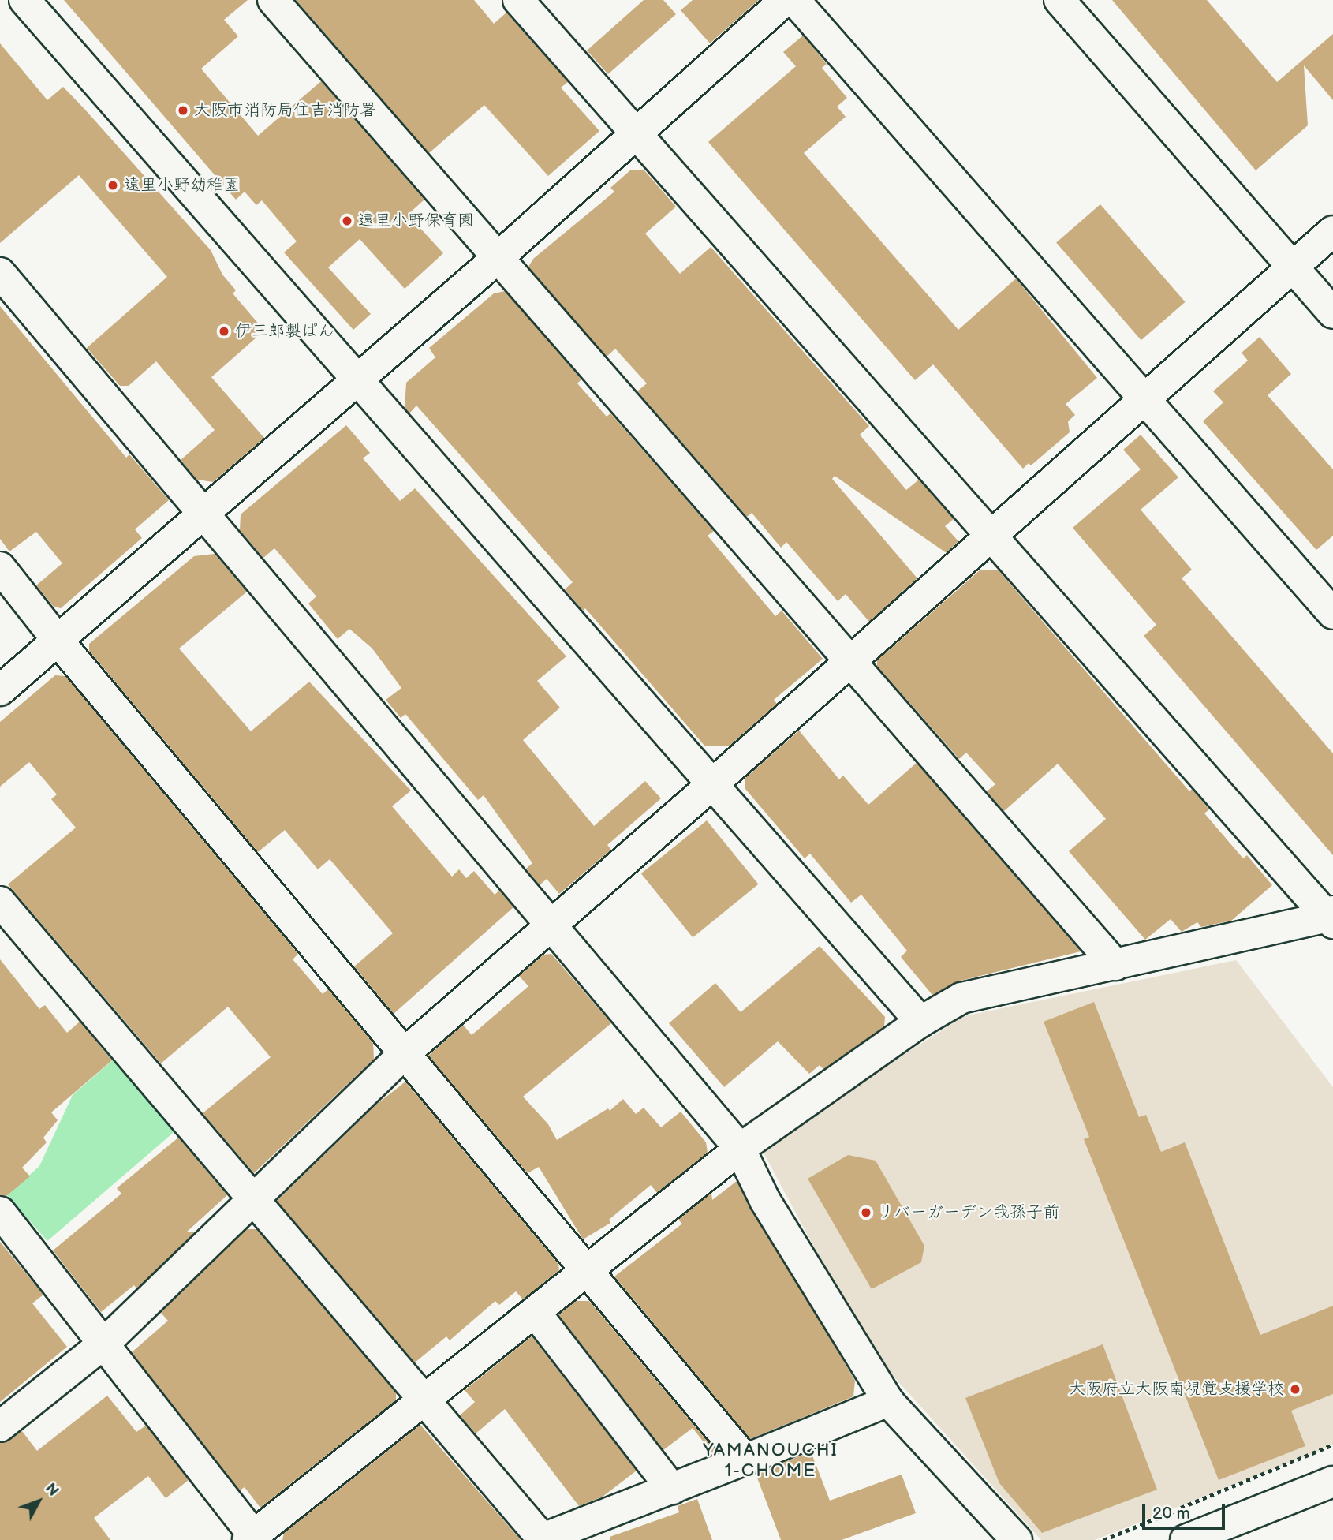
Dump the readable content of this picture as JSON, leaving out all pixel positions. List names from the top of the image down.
{
  "districts": ["YAMANOUCHI 1-CHOME"],
  "places": [
    "大阪市消防局住吉消防署",
    "遠里小野幼稚園",
    "遠里小野保育園",
    "伊三郎製ぱん",
    "リバーガーデン我孫子前",
    "大阪府立大阪南視覚支援学校"
  ],
  "scale_bar": "20 m",
  "north": "top right"
}
